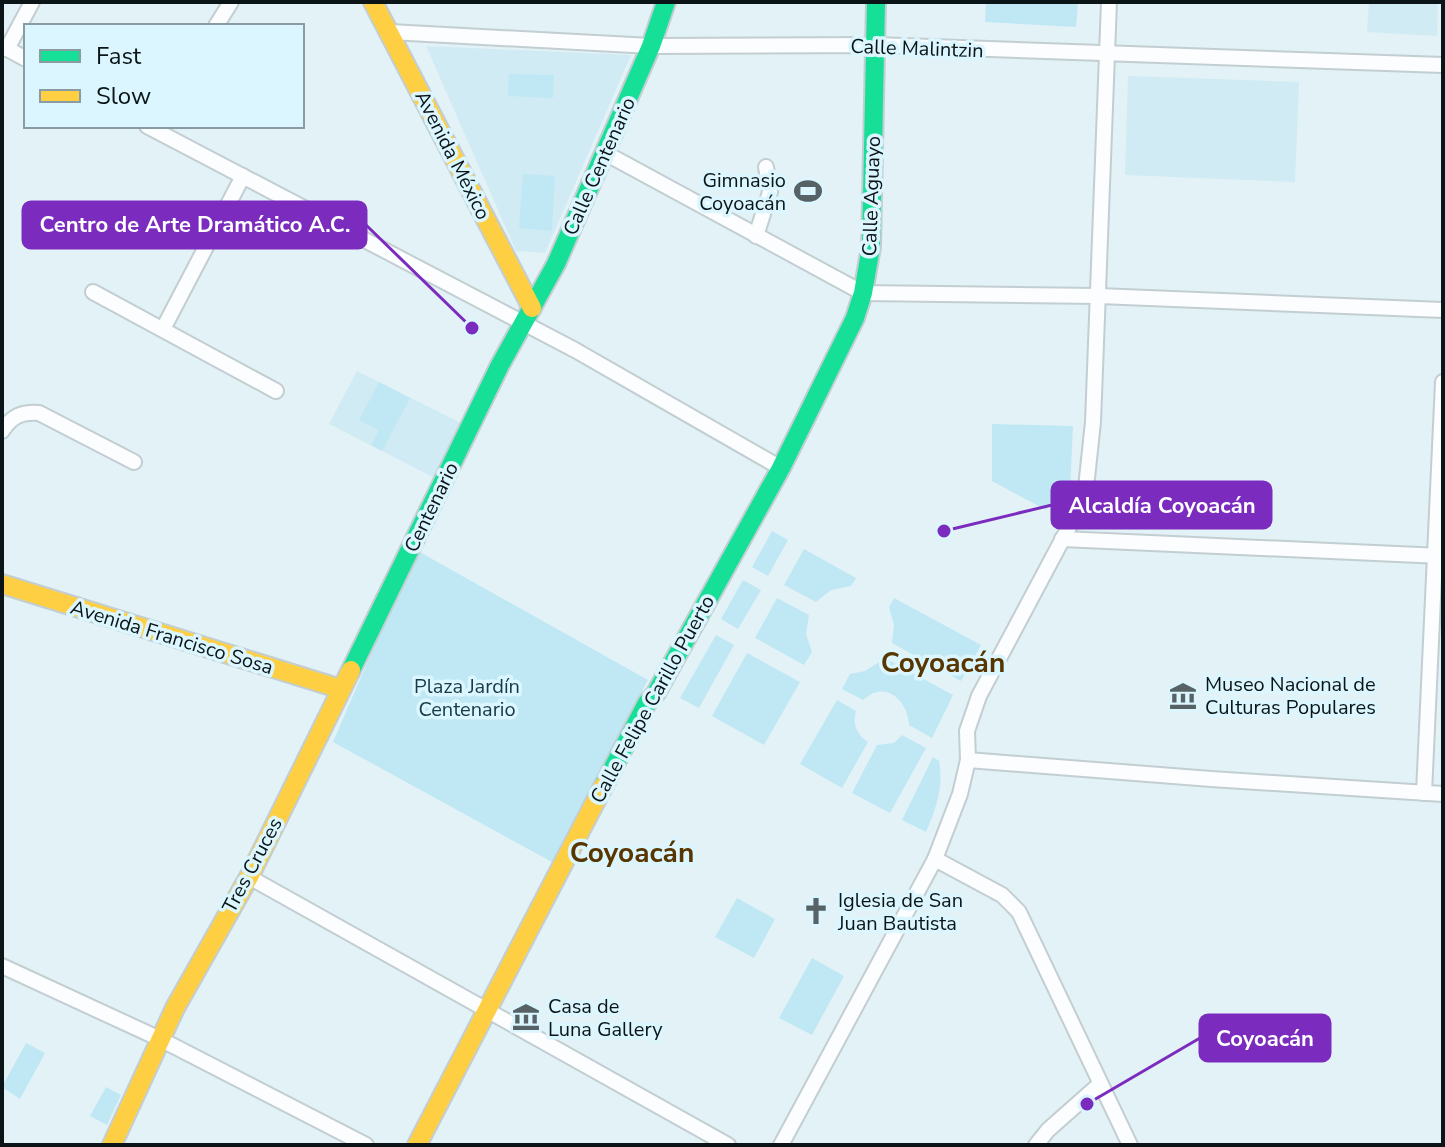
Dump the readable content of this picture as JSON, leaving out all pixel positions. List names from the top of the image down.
{
  "streets": {
    "street": [
      "Calle Malintzin",
      "Avenida México",
      "Calle Centenario",
      "Calle Aguayo",
      "Centenario",
      "Avenida Francisco Sosa",
      "Calle Felipe Carillo Puerto",
      "Tres Cruces"
    ]
  },
  "crossings": [
    ["Calle Malintzin", "Avenida México"],
    ["Calle Malintzin", "Calle Centenario"],
    ["Calle Malintzin", "Calle Aguayo"],
    ["Avenida México", "Calle Centenario"],
    ["Calle Centenario", "Centenario"],
    ["Calle Aguayo", "Calle Felipe Carillo Puerto"],
    ["Centenario", "Avenida Francisco Sosa"],
    ["Centenario", "Tres Cruces"],
    ["Avenida Francisco Sosa", "Tres Cruces"]
  ],
  "districts": ["Coyoacán", "Coyoacán"],
  "parks": ["Plaza Jardín Centenario"],
  "places": {
    "sports": ["Gimnasio Coyoacán"],
    "other": ["Centro de Arte Dramático A.C.", "Alcaldía Coyoacán", "Coyoacán"],
    "museum": ["Museo Nacional de Culturas Populares", "Casa de Luna Gallery"],
    "church": ["Iglesia de San Juan Bautista"]
  },
  "legend": ["Fast", "Slow"]
}
